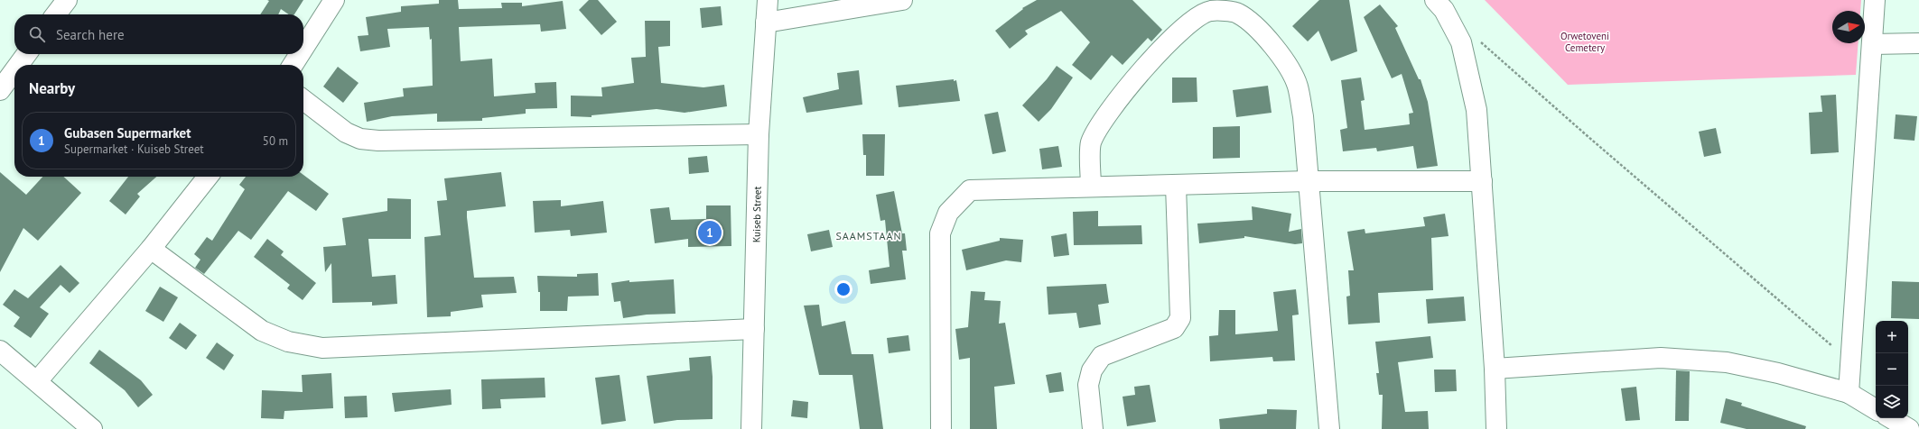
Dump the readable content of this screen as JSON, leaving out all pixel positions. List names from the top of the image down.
{
  "streets": {
    "street": ["Kuiseb Street"]
  },
  "districts": ["SAAMSTAAN"],
  "parks": ["Orwetoveni Cemetery"],
  "north": "right",
  "page": {
    "search": "Search here",
    "heading": "Nearby",
    "list": [
      {
        "mark": "1",
        "name": "Gubasen Supermarket",
        "note": "Supermarket · Kuiseb Street",
        "value": "50 m"
      }
    ],
    "pins": "1",
    "map_buttons": ["+", "−"]
  }
}
